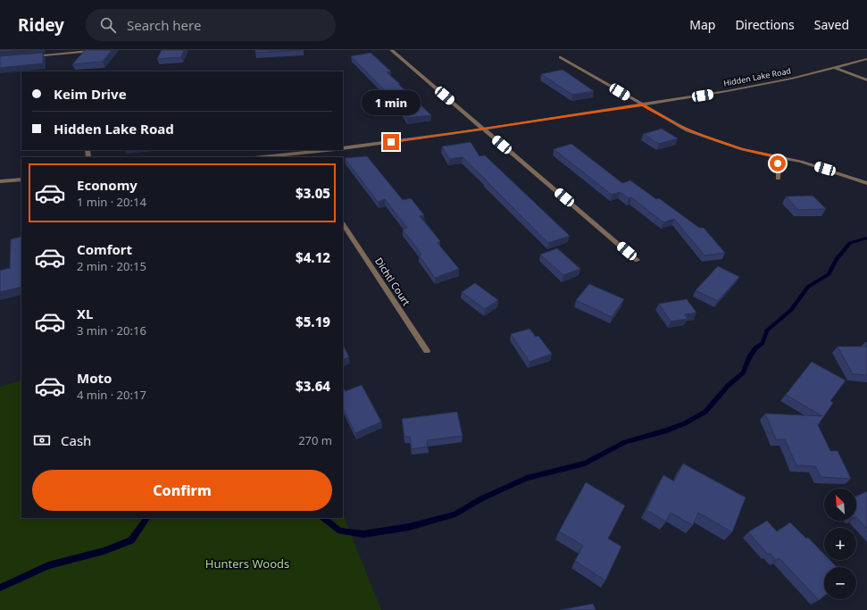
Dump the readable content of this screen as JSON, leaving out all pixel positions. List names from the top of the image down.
{
  "streets": {
    "street": ["Hidden Lake Road", "Dichtl Court"]
  },
  "parks": ["Hunters Woods"],
  "north": "top left",
  "page": {
    "header": "Ridey",
    "search": "Search here",
    "nav": ["Map", "Directions", "Saved"],
    "banner": ["Keim Drive", "Hidden Lake Road"],
    "bubble": "1 min",
    "list": [
      {
        "name": "Economy",
        "note": "1 min · 20:14",
        "value": "$3.05"
      },
      {
        "name": "Comfort",
        "note": "2 min · 20:15",
        "value": "$4.12"
      },
      {
        "name": "XL",
        "note": "3 min · 20:16",
        "value": "$5.19"
      },
      {
        "name": "Moto",
        "note": "4 min · 20:17",
        "value": "$3.64"
      }
    ],
    "pay": ["Cash", "270 m"],
    "buttons": "Confirm",
    "map_buttons": ["+", "−"]
  }
}
